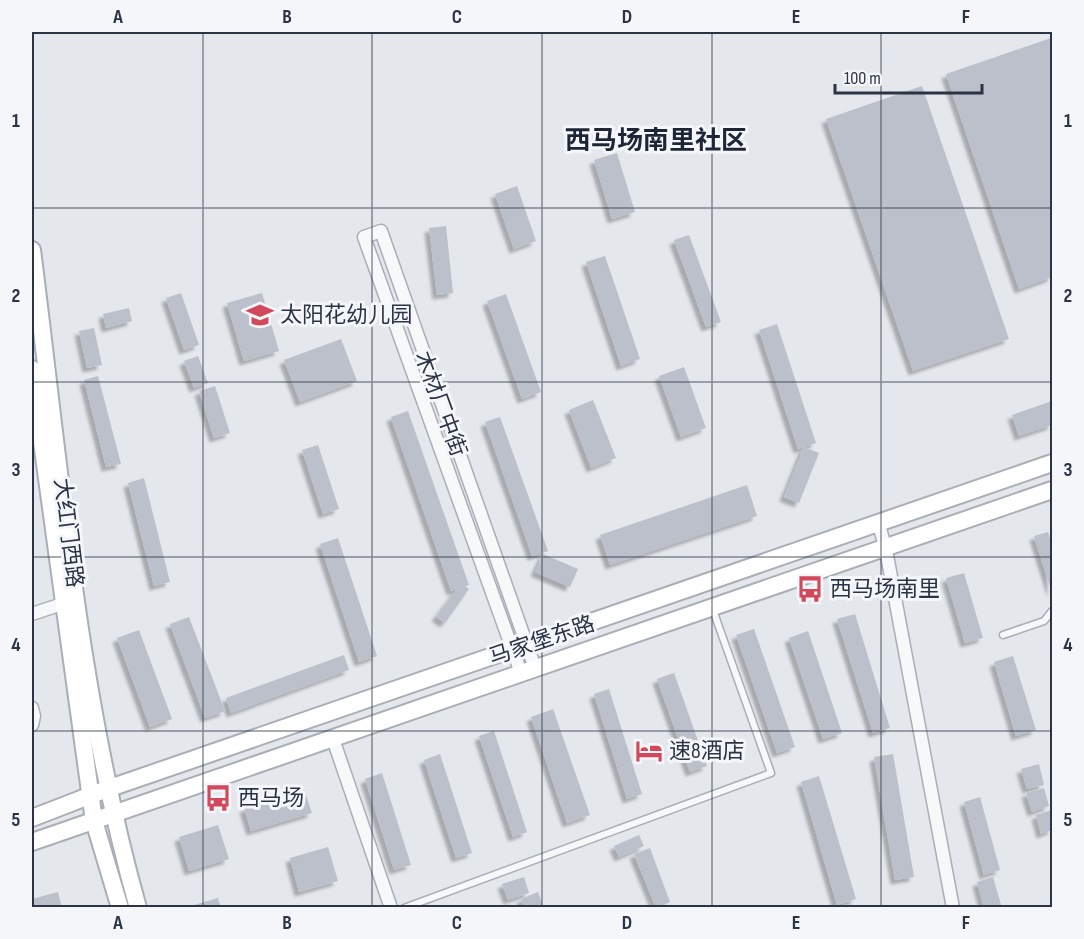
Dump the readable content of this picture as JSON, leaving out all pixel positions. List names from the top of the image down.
{
  "streets": {
    "main road": ["大红门西路", "马家堡东路"],
    "street": ["木材厂中街"]
  },
  "crossings": [
    ["木材厂中街", "马家堡东路"],
    ["大红门西路", "马家堡东路"]
  ],
  "districts": ["西马场南里社区"],
  "places": {
    "school or university": ["太阳花幼儿园"],
    "bus stop": ["西马场南里", "西马场"],
    "hotel": ["速8酒店"]
  },
  "scale_bar": "100 m",
  "grid": {
    "columns": [
      "A",
      "B",
      "C",
      "D",
      "E",
      "F"
    ],
    "rows": [
      "1",
      "2",
      "3",
      "4",
      "5"
    ]
  }
}
